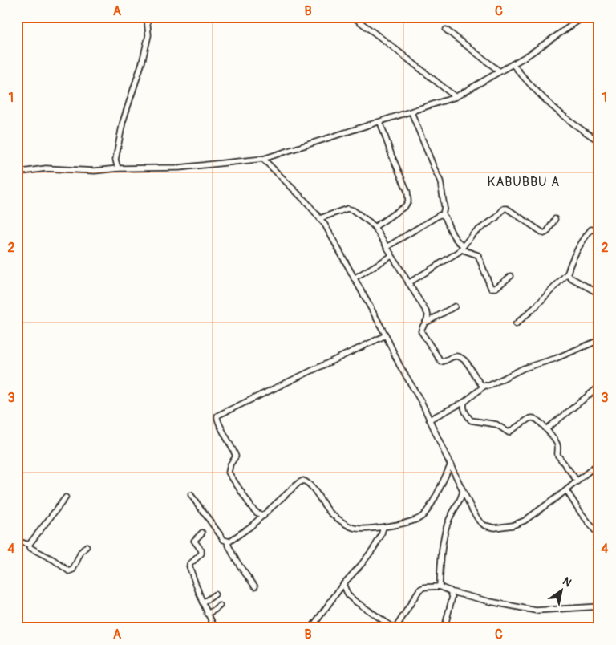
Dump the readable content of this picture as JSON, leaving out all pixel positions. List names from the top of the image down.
{
  "districts": ["KABUBBU A"],
  "north": "top right",
  "grid": {
    "columns": ["A", "B", "C"],
    "rows": [
      "1",
      "2",
      "3",
      "4"
    ]
  }
}
